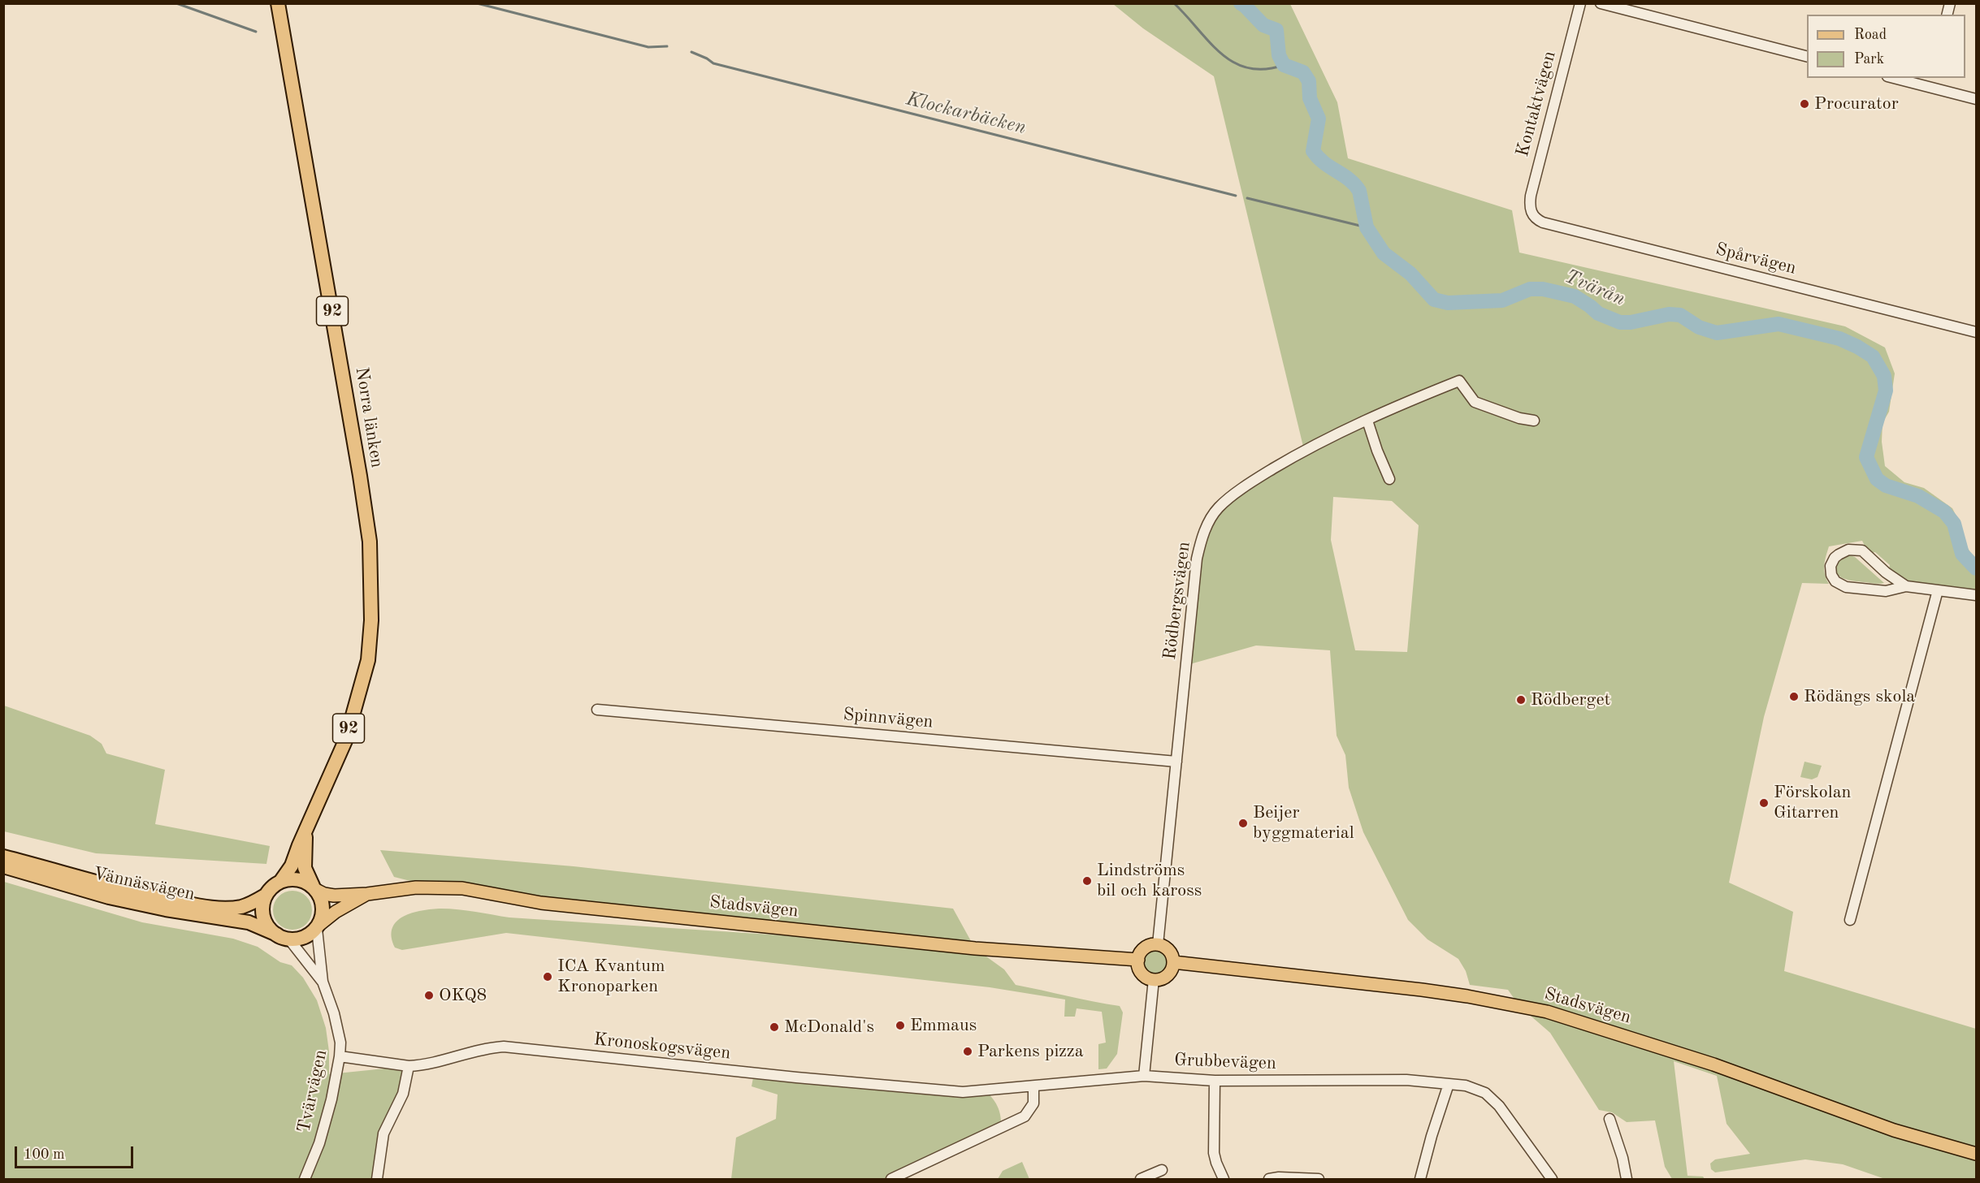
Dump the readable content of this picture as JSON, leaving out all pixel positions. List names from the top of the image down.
{
  "streets": {
    "highway": ["92", "Norra länken", "Vännäsvägen"],
    "main road": ["Stadsvägen"],
    "street": [
      "Kontaktvägen",
      "Spårvägen",
      "Rödbergsvägen",
      "Spinnvägen",
      "Kronoskogsvägen",
      "Grubbevägen",
      "Tvärvägen"
    ]
  },
  "crossings": [
    ["Kontaktvägen", "Spårvägen"],
    ["92", "Norra länken"],
    ["92", "Vännäsvägen"],
    ["92", "Stadsvägen"],
    ["92", "Tvärvägen"],
    ["Norra länken", "Vännäsvägen"],
    ["Norra länken", "Stadsvägen"],
    ["Norra länken", "Tvärvägen"],
    ["Rödbergsvägen", "Spinnvägen"],
    ["Rödbergsvägen", "Stadsvägen"],
    ["Vännäsvägen", "Stadsvägen"],
    ["Vännäsvägen", "Tvärvägen"],
    ["Stadsvägen", "Tvärvägen"],
    ["Kronoskogsvägen", "Grubbevägen"],
    ["Kronoskogsvägen", "Tvärvägen"]
  ],
  "water": ["Klockarbäcken", "Tvärån"],
  "places": [
    "Procurator",
    "Rödängs skola",
    "Rödberget",
    "Förskolan Gitarren",
    "Beijer byggmaterial",
    "Lindströms bil och kaross",
    "ICA Kvantum Kronoparken",
    "OKQ8",
    "Emmaus",
    "McDonald's",
    "Parkens pizza"
  ],
  "legend": ["Road", "Park"],
  "scale_bar": "100 m"
}
